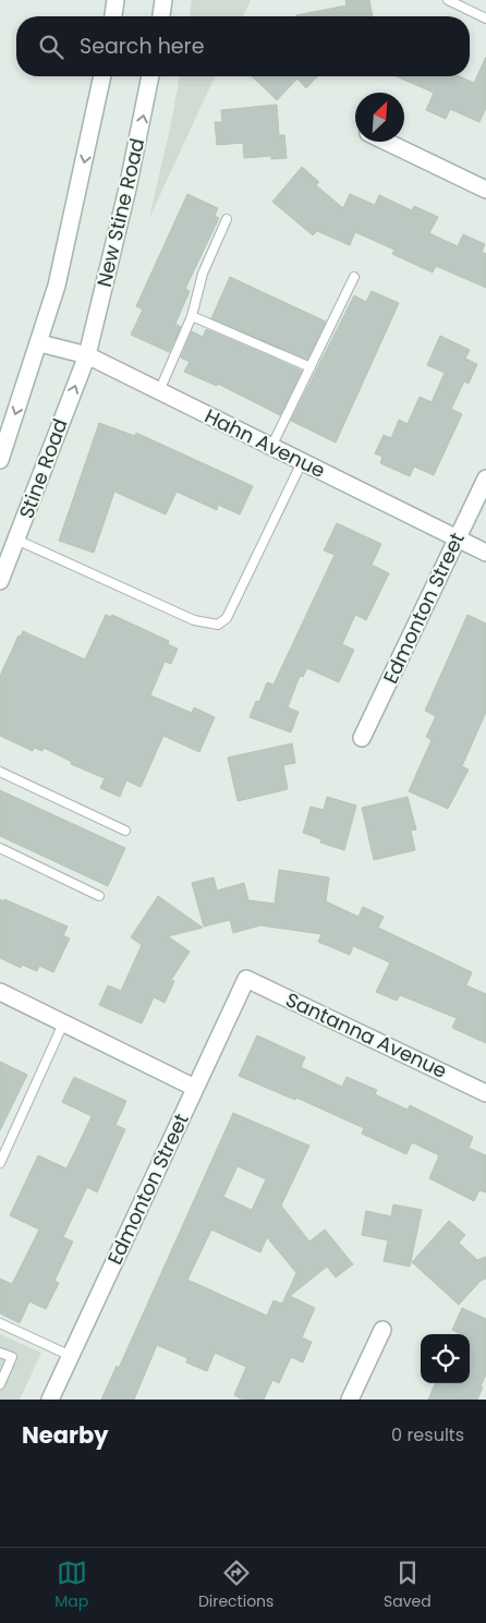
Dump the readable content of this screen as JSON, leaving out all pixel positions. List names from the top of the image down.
{
  "streets": {
    "street": [
      "New Stine Road",
      "Hahn Avenue",
      "Stine Road",
      "Edmonton Street",
      "Santanna Avenue"
    ]
  },
  "crossings": [
    ["New Stine Road", "Hahn Avenue"],
    ["New Stine Road", "Stine Road"],
    ["Hahn Avenue", "Stine Road"],
    ["Hahn Avenue", "Edmonton Street"],
    ["Edmonton Street", "Santanna Avenue"]
  ],
  "north": "top right",
  "page": {
    "search": "Search here",
    "heading": ["Nearby", "0 results"],
    "nav": ["Map", "Directions", "Saved"]
  }
}
